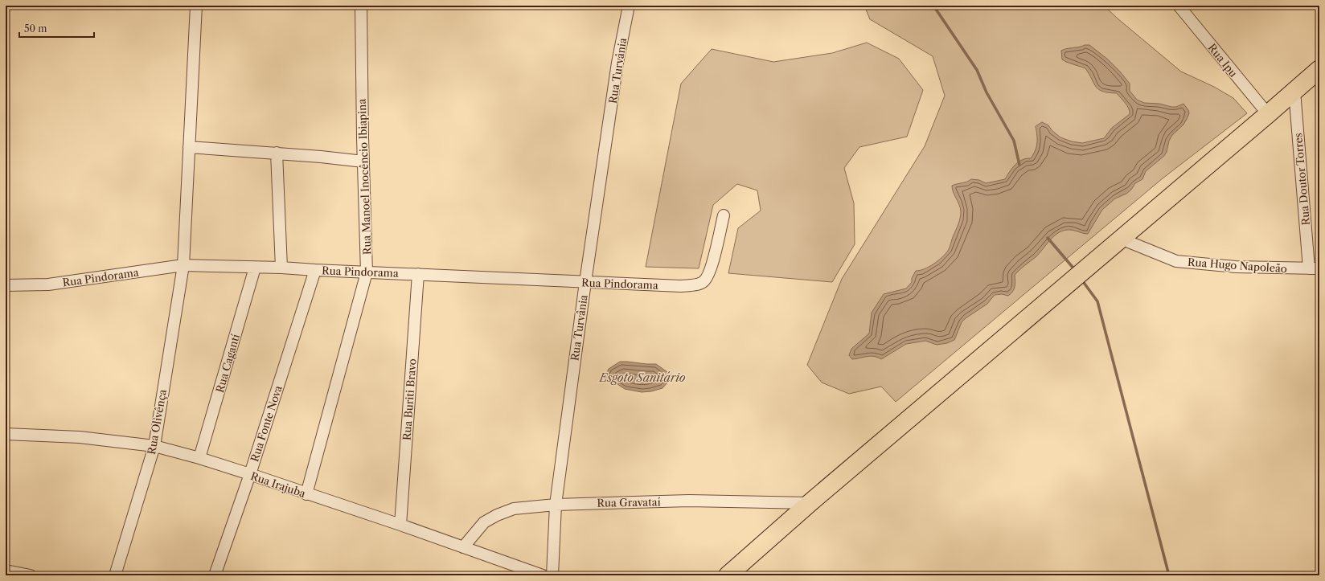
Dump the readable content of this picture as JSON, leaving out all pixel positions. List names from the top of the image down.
{
  "streets": {
    "street": [
      "Rua Ipu",
      "Rua Turvânia",
      "Rua Manoel Inocêncio Ibiapina",
      "Rua Doutor Torres",
      "Rua Hugo Napoleão",
      "Rua Pindorama",
      "Rua Cagantí",
      "Rua Buriti Bravo",
      "Rua Olivênça",
      "Rua Fonte Nova",
      "Rua Irajuba",
      "Rua Gravataí"
    ]
  },
  "crossings": [
    ["Rua Turvânia", "Rua Pindorama"],
    ["Rua Turvânia", "Rua Gravataí"],
    ["Rua Manoel Inocêncio Ibiapina", "Rua Pindorama"],
    ["Rua Manoel Inocêncio Ibiapina", "Rua Irajuba"],
    ["Rua Doutor Torres", "Rua Hugo Napoleão"],
    ["Rua Pindorama", "Rua Cagantí"],
    ["Rua Pindorama", "Rua Buriti Bravo"],
    ["Rua Pindorama", "Rua Olivênça"],
    ["Rua Pindorama", "Rua Fonte Nova"],
    ["Rua Cagantí", "Rua Irajuba"],
    ["Rua Buriti Bravo", "Rua Irajuba"],
    ["Rua Olivênça", "Rua Irajuba"],
    ["Rua Fonte Nova", "Rua Irajuba"],
    ["Rua Irajuba", "Rua Gravataí"]
  ],
  "water": ["Esgoto Sanitário"],
  "scale_bar": "50 m"
}
